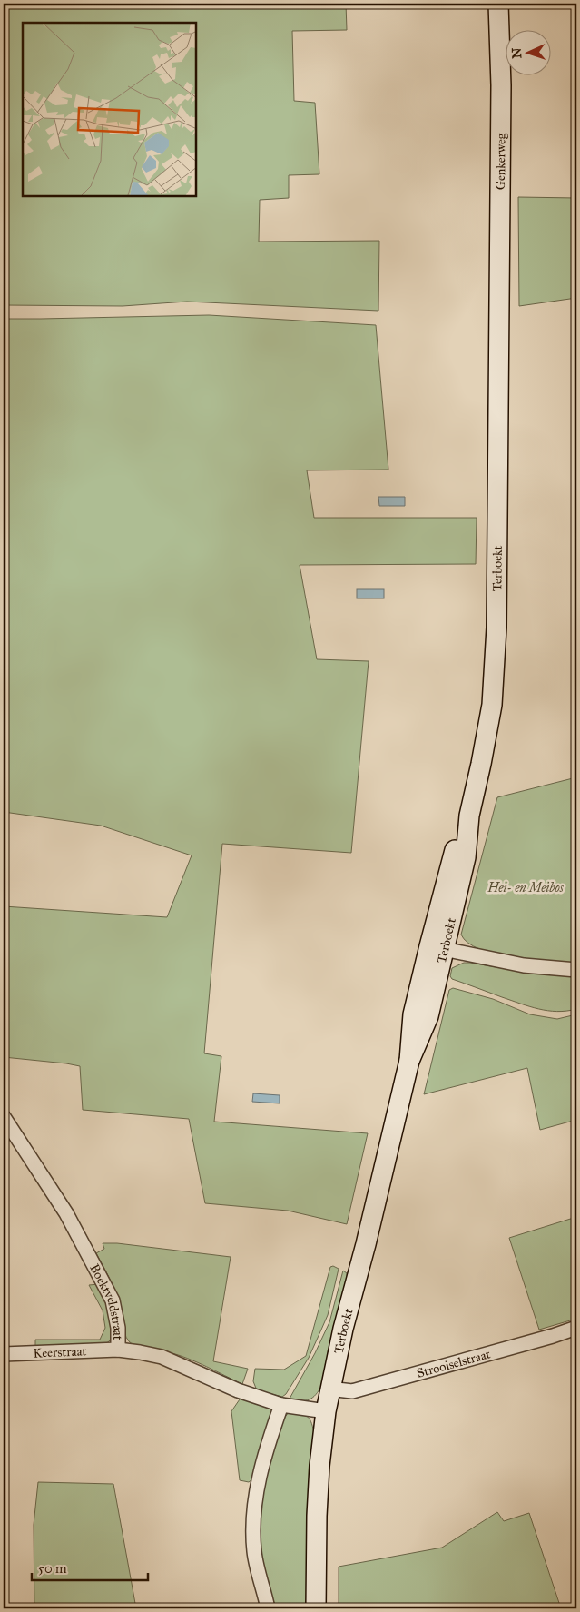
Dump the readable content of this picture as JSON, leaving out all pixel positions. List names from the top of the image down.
{
  "streets": {
    "main road": ["Genkerweg", "Terboekt"],
    "street": ["Boektveldstraat", "Keerstraat", "Strooiselstraat"]
  },
  "crossings": [
    ["Genkerweg", "Terboekt"],
    ["Terboekt", "Boektveldstraat"],
    ["Terboekt", "Strooiselstraat"],
    ["Boektveldstraat", "Keerstraat"]
  ],
  "parks": ["Hei- en Meibos"],
  "scale_bar": "50 m",
  "north": "left"
}
